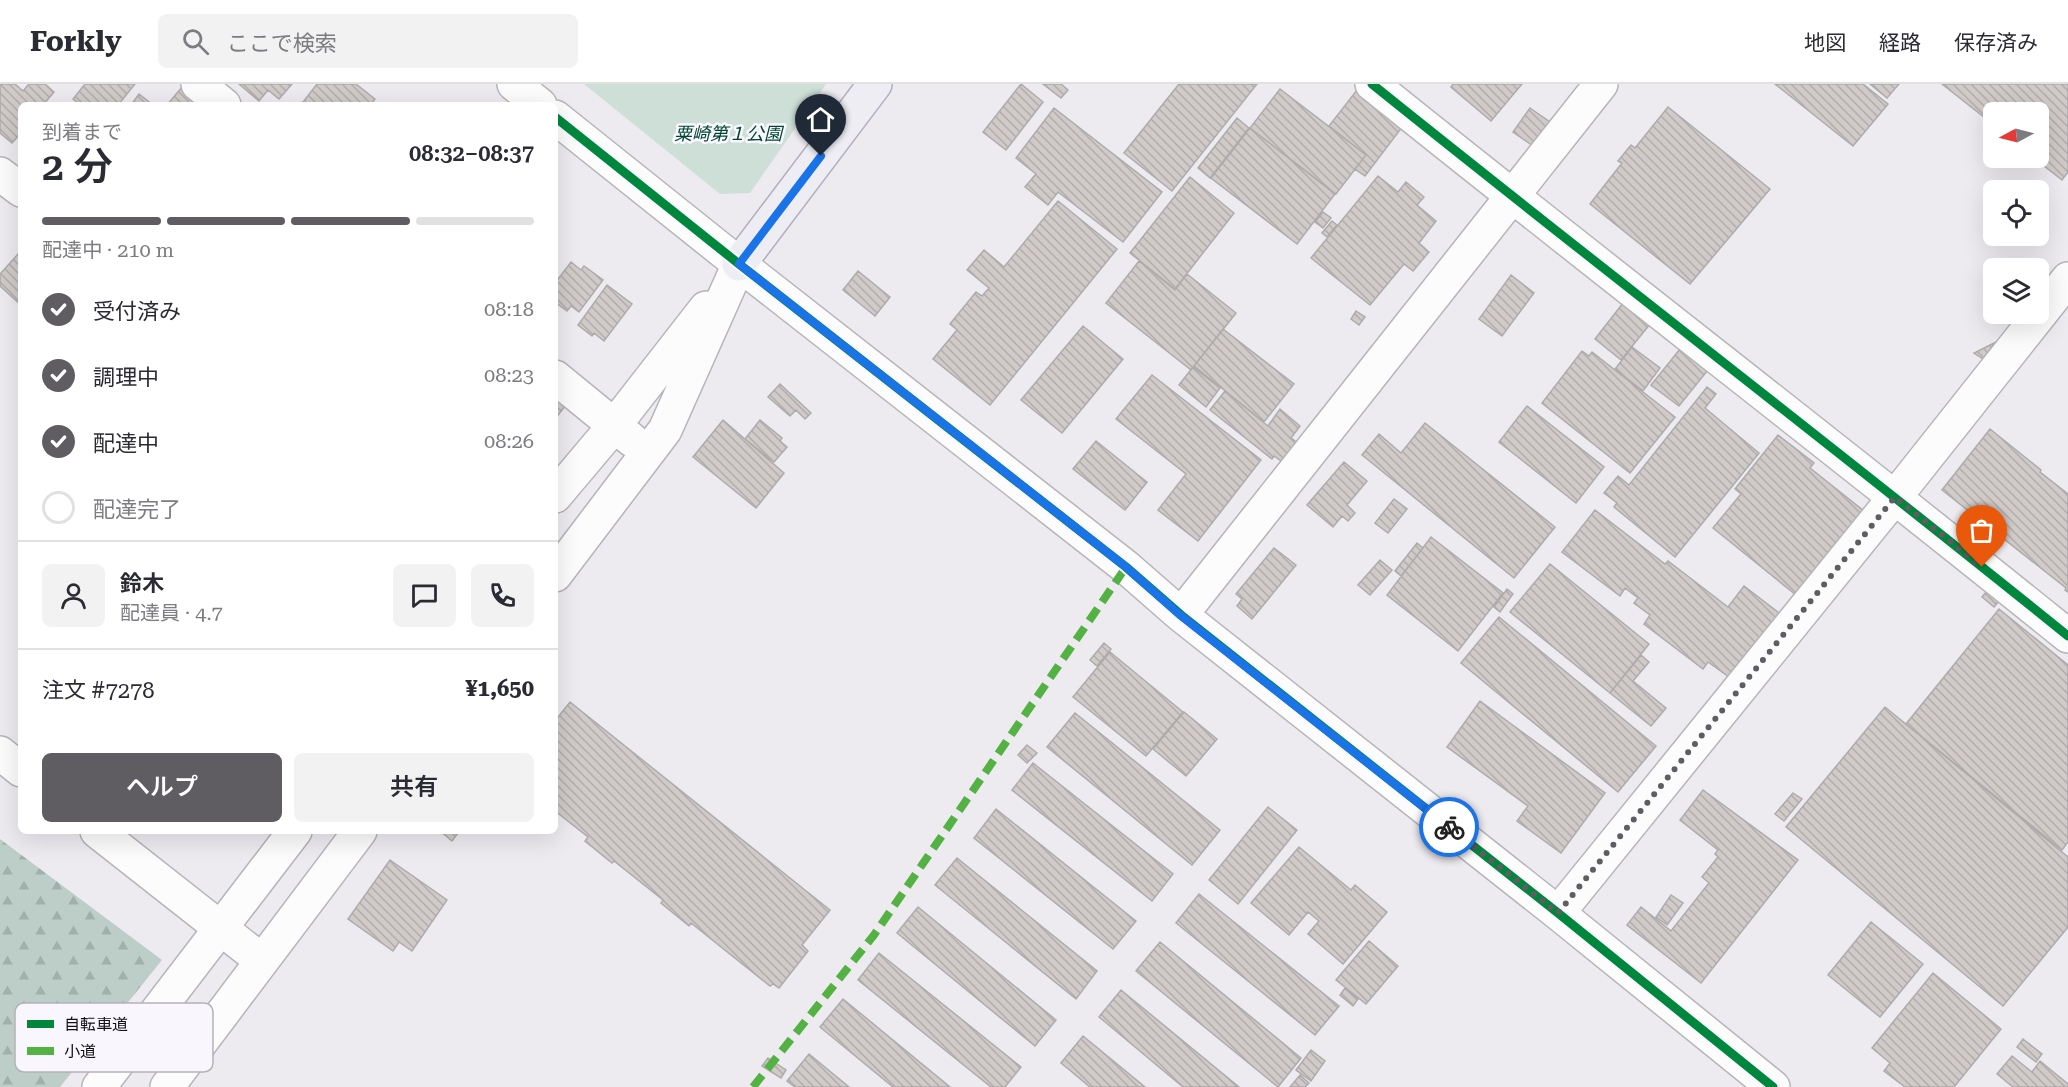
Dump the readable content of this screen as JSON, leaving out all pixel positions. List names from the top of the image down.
{
  "parks": ["粟崎第１公園"],
  "legend": ["自転車道", "小道"],
  "north": "left",
  "page": {
    "header": "Forkly",
    "search": "ここで検索",
    "nav": ["地図", "経路", "保存済み"],
    "heading": ["2 分", "到着まで", "08:32–08:37"],
    "panel": [
      "鈴木",
      "配達員 · 4.7",
      "注文 #7278",
      "¥1,650"
    ],
    "bar": "配達中 · 210 m",
    "list": [
      ["受付済み", "08:18"],
      ["調理中", "08:23"],
      ["配達中", "08:26"],
      "配達完了"
    ],
    "buttons": ["ヘルプ", "共有"]
  }
}
